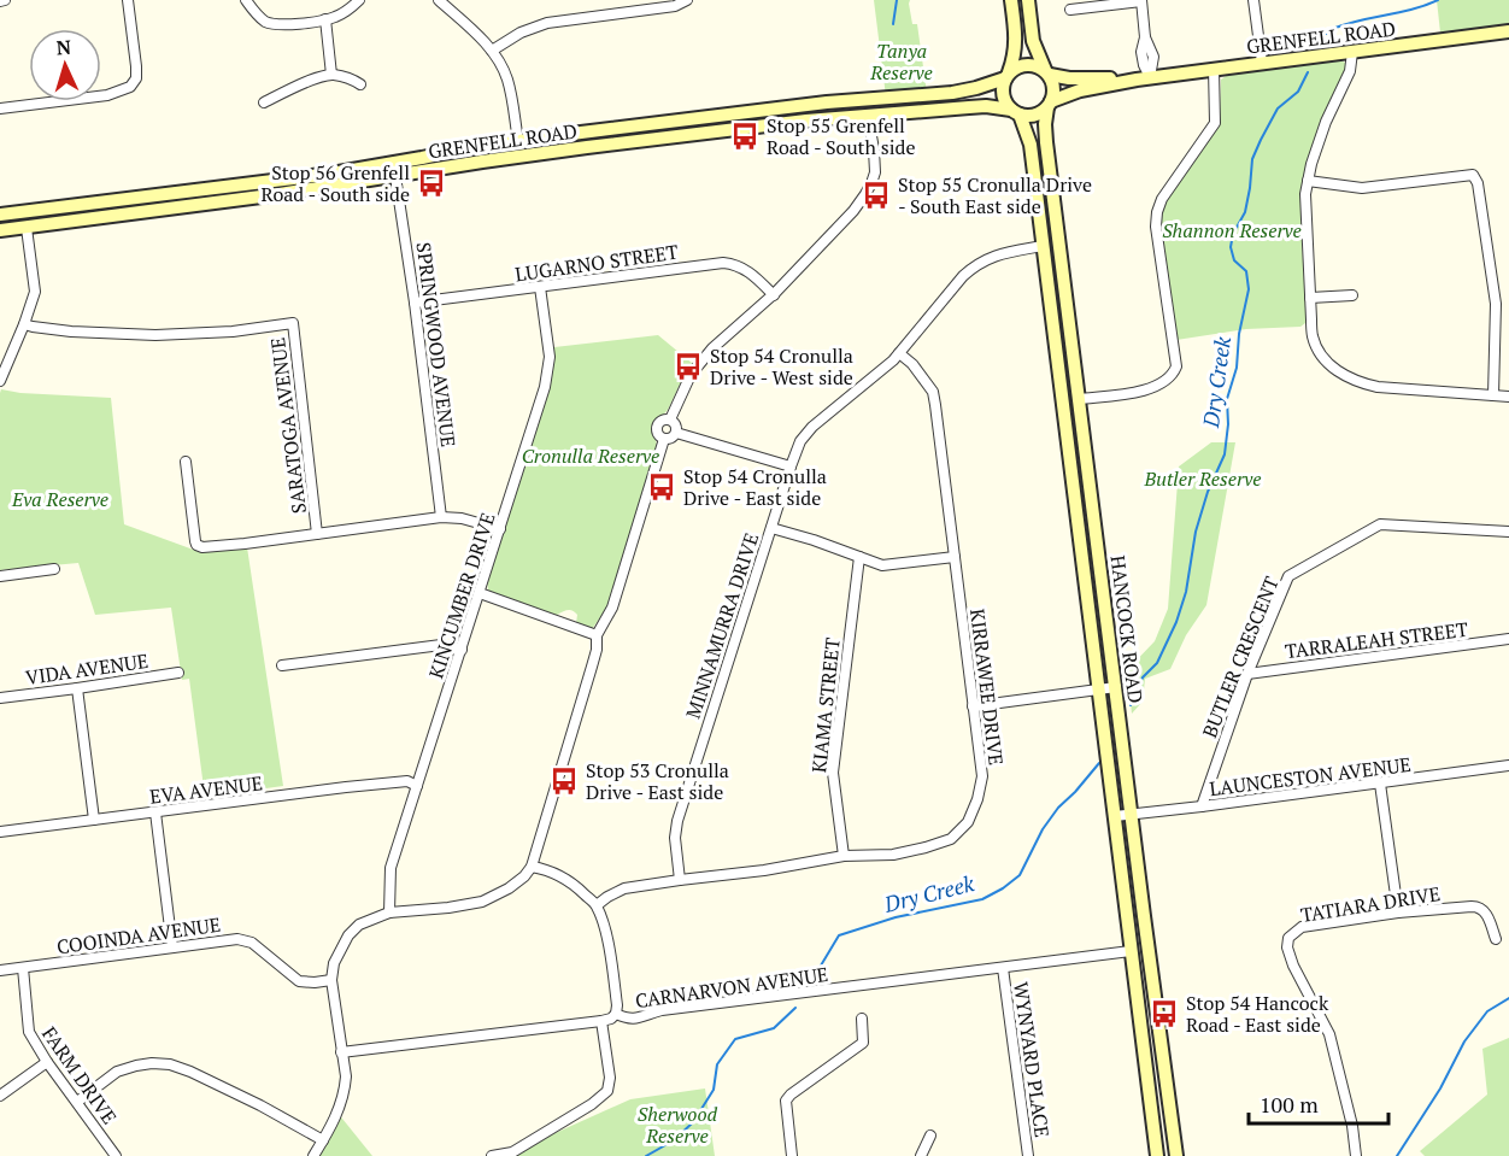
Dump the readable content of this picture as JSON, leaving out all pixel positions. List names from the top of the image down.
{
  "streets": {
    "main road": ["GRENFELL ROAD", "HANCOCK ROAD"],
    "street": [
      "LUGARNO STREET",
      "SPRINGWOOD AVENUE",
      "SARATOGA AVENUE",
      "KINCUMBER DRIVE",
      "MINNAMURRA DRIVE",
      "TARRALEAH STREET",
      "BUTLER CRESCENT",
      "VIDA AVENUE",
      "KIRRAWEE DRIVE",
      "KIAMA STREET",
      "LAUNCESTON AVENUE",
      "EVA AVENUE",
      "TATIARA DRIVE",
      "COOINDA AVENUE",
      "CARNARVON AVENUE",
      "WYNYARD PLACE",
      "FARM DRIVE"
    ]
  },
  "crossings": [
    ["GRENFELL ROAD", "SPRINGWOOD AVENUE"],
    ["GRENFELL ROAD", "HANCOCK ROAD"],
    ["LUGARNO STREET", "SPRINGWOOD AVENUE"],
    ["LUGARNO STREET", "KINCUMBER DRIVE"],
    ["KINCUMBER DRIVE", "EVA AVENUE"],
    ["MINNAMURRA DRIVE", "HANCOCK ROAD"],
    ["MINNAMURRA DRIVE", "KIRRAWEE DRIVE"],
    ["HANCOCK ROAD", "LAUNCESTON AVENUE"],
    ["HANCOCK ROAD", "CARNARVON AVENUE"],
    ["TARRALEAH STREET", "BUTLER CRESCENT"],
    ["BUTLER CRESCENT", "LAUNCESTON AVENUE"],
    ["KIRRAWEE DRIVE", "KIAMA STREET"],
    ["COOINDA AVENUE", "FARM DRIVE"],
    ["CARNARVON AVENUE", "WYNYARD PLACE"]
  ],
  "water": ["Dry Creek"],
  "parks": [
    "Tanya Reserve",
    "Shannon Reserve",
    "Cronulla Reserve",
    "Butler Reserve",
    "Eva Reserve",
    "Sherwood Reserve"
  ],
  "places": {
    "bus stop": [
      "Stop 55 Grenfell Road - South side",
      "Stop 56 Grenfell Road - South side",
      "Stop 55 Cronulla Drive - South East side",
      "Stop 54 Cronulla Drive - West side",
      "Stop 54 Cronulla Drive - East side",
      "Stop 53 Cronulla Drive - East side",
      "Stop 54 Hancock Road - East side"
    ]
  },
  "scale_bar": "100 m",
  "north": "top"
}
